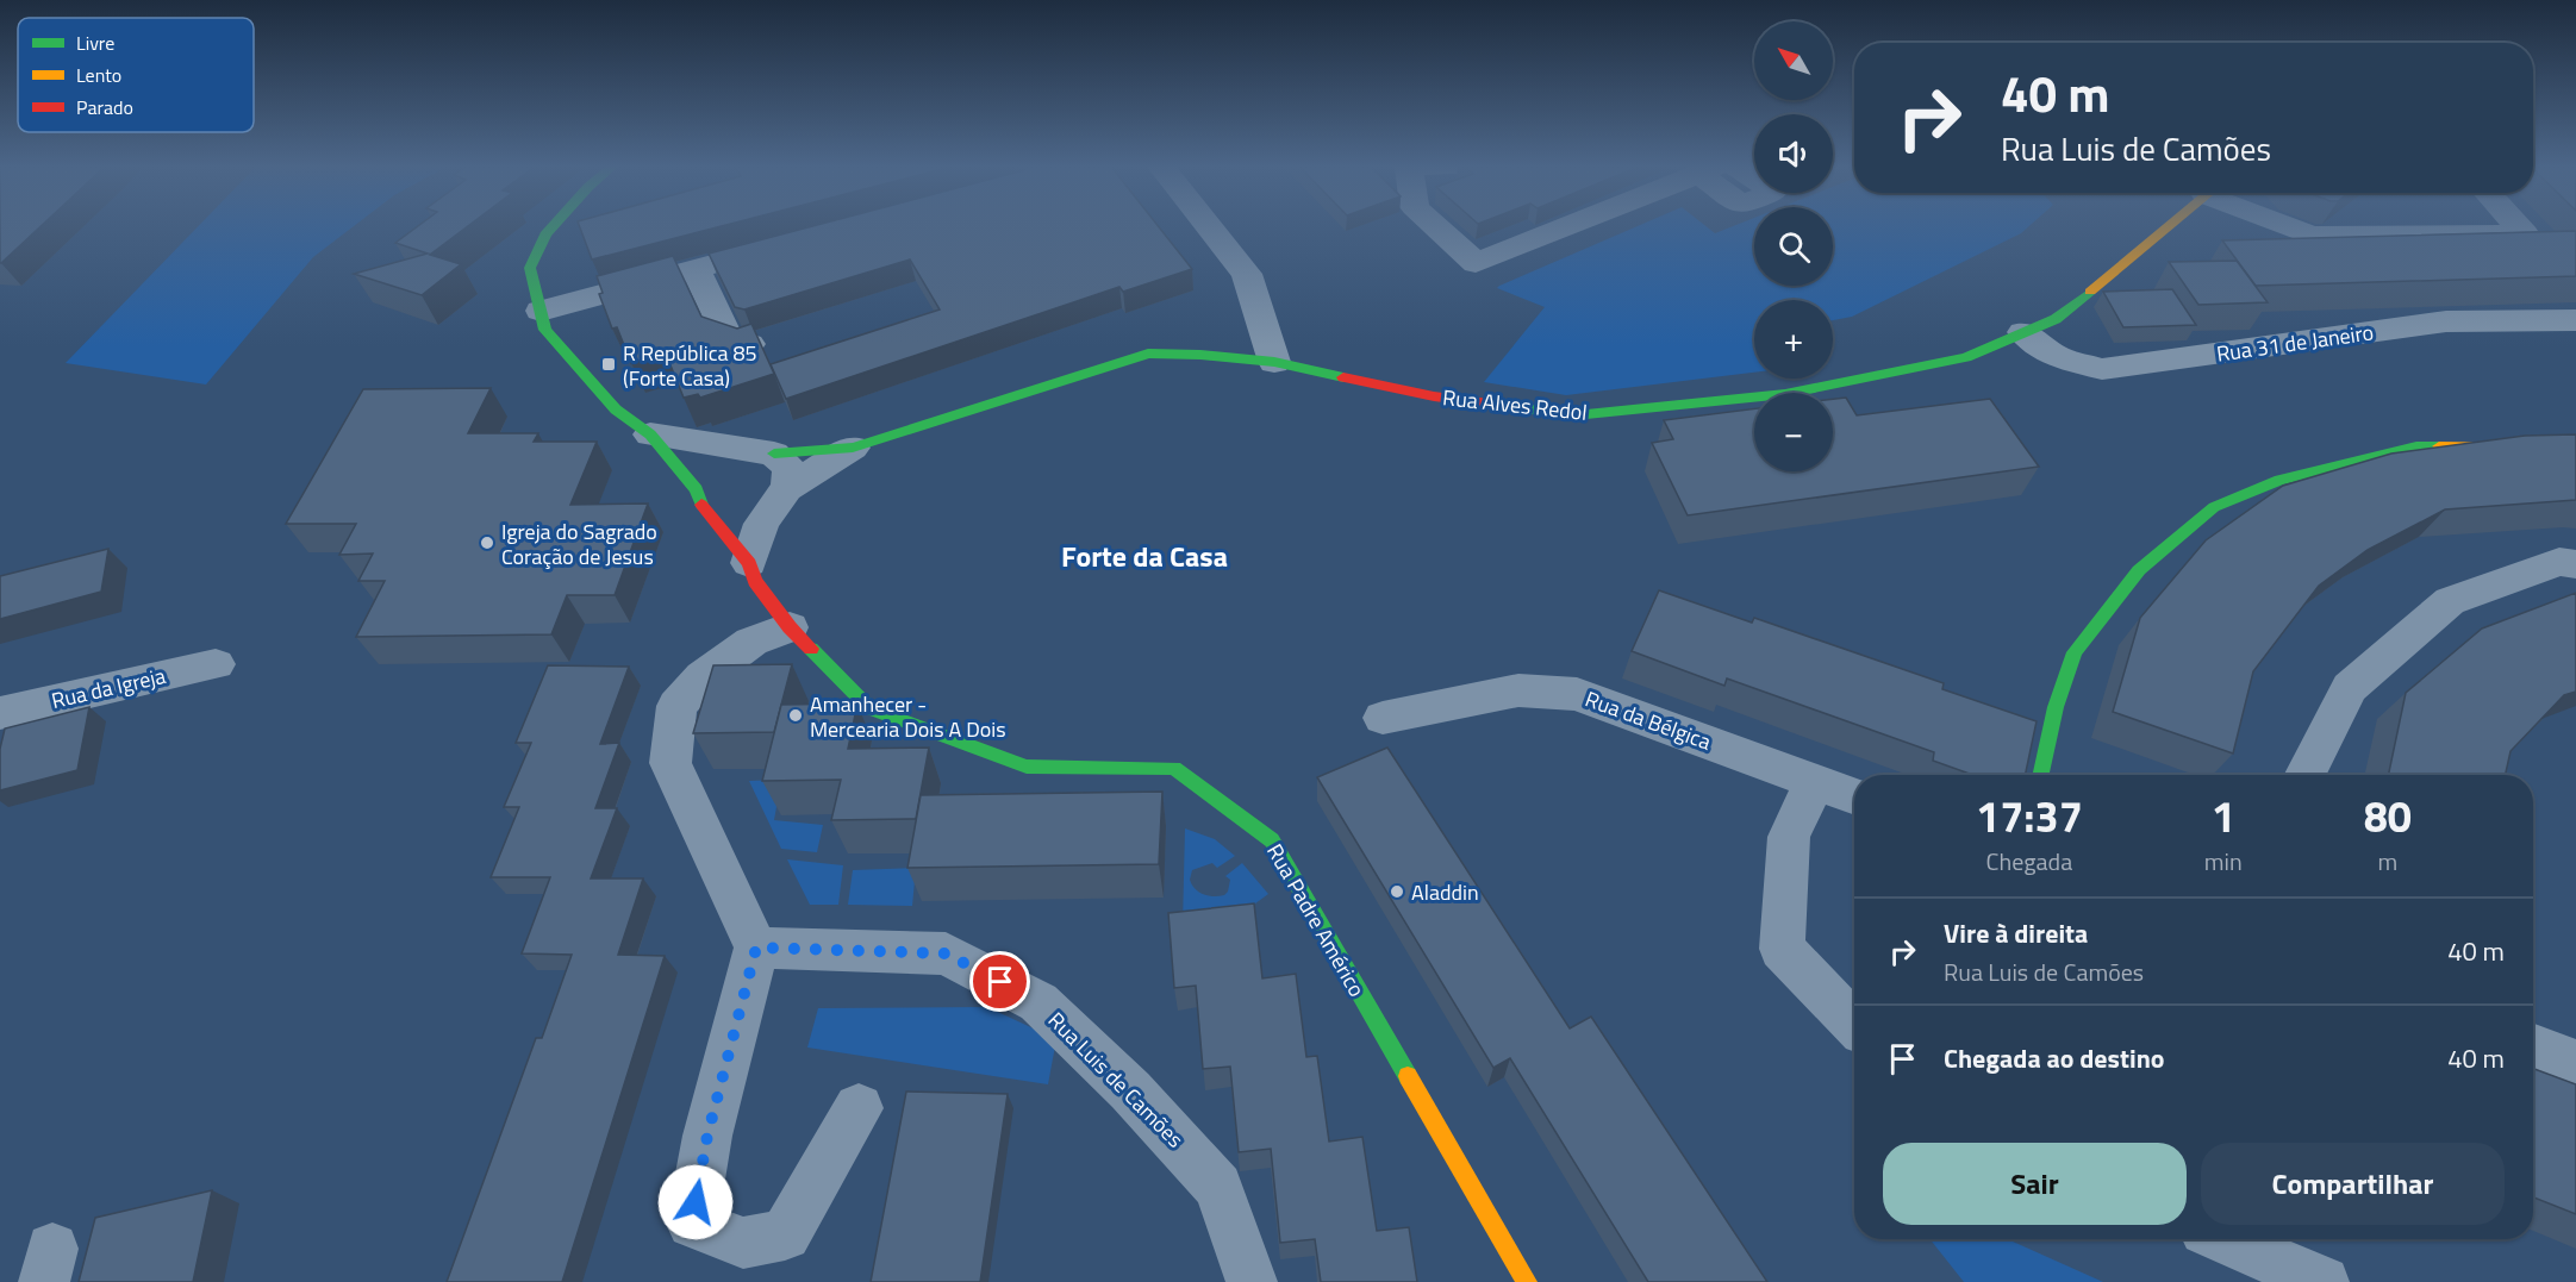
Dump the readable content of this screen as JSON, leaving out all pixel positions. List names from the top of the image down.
{
  "streets": {
    "street": [
      "Rua 31 de Janeiro",
      "Rua Alves Redol",
      "Rua da Igreja",
      "Rua da Bélgica",
      "Rua Padre Américo",
      "Rua Luis de Camões"
    ]
  },
  "crossings": [
    ["Rua 31 de Janeiro", "Rua Alves Redol"],
    ["Rua Alves Redol", "Rua Padre Américo"]
  ],
  "districts": ["Forte da Casa"],
  "places": {
    "transit": ["R República 85 (Forte Casa)"],
    "other": ["Igreja do Sagrado Coração de Jesus", "Amanhecer - Mercearia Dois A Dois", "Aladdin"]
  },
  "legend": ["Livre", "Lento", "Parado"],
  "north": "top left",
  "page": {
    "map_buttons": ["+", "−"],
    "turn": ["40 m", "Rua Luis de Camões"],
    "eta": [
      "17:37",
      "Chegada",
      "1",
      "min",
      "80",
      "m"
    ],
    "list": [
      {
        "name": "Vire à direita",
        "note": "Rua Luis de Camões",
        "value": "40 m"
      },
      {
        "name": "Chegada ao destino",
        "value": "40 m"
      }
    ],
    "buttons": ["Sair", "Compartilhar"]
  }
}
